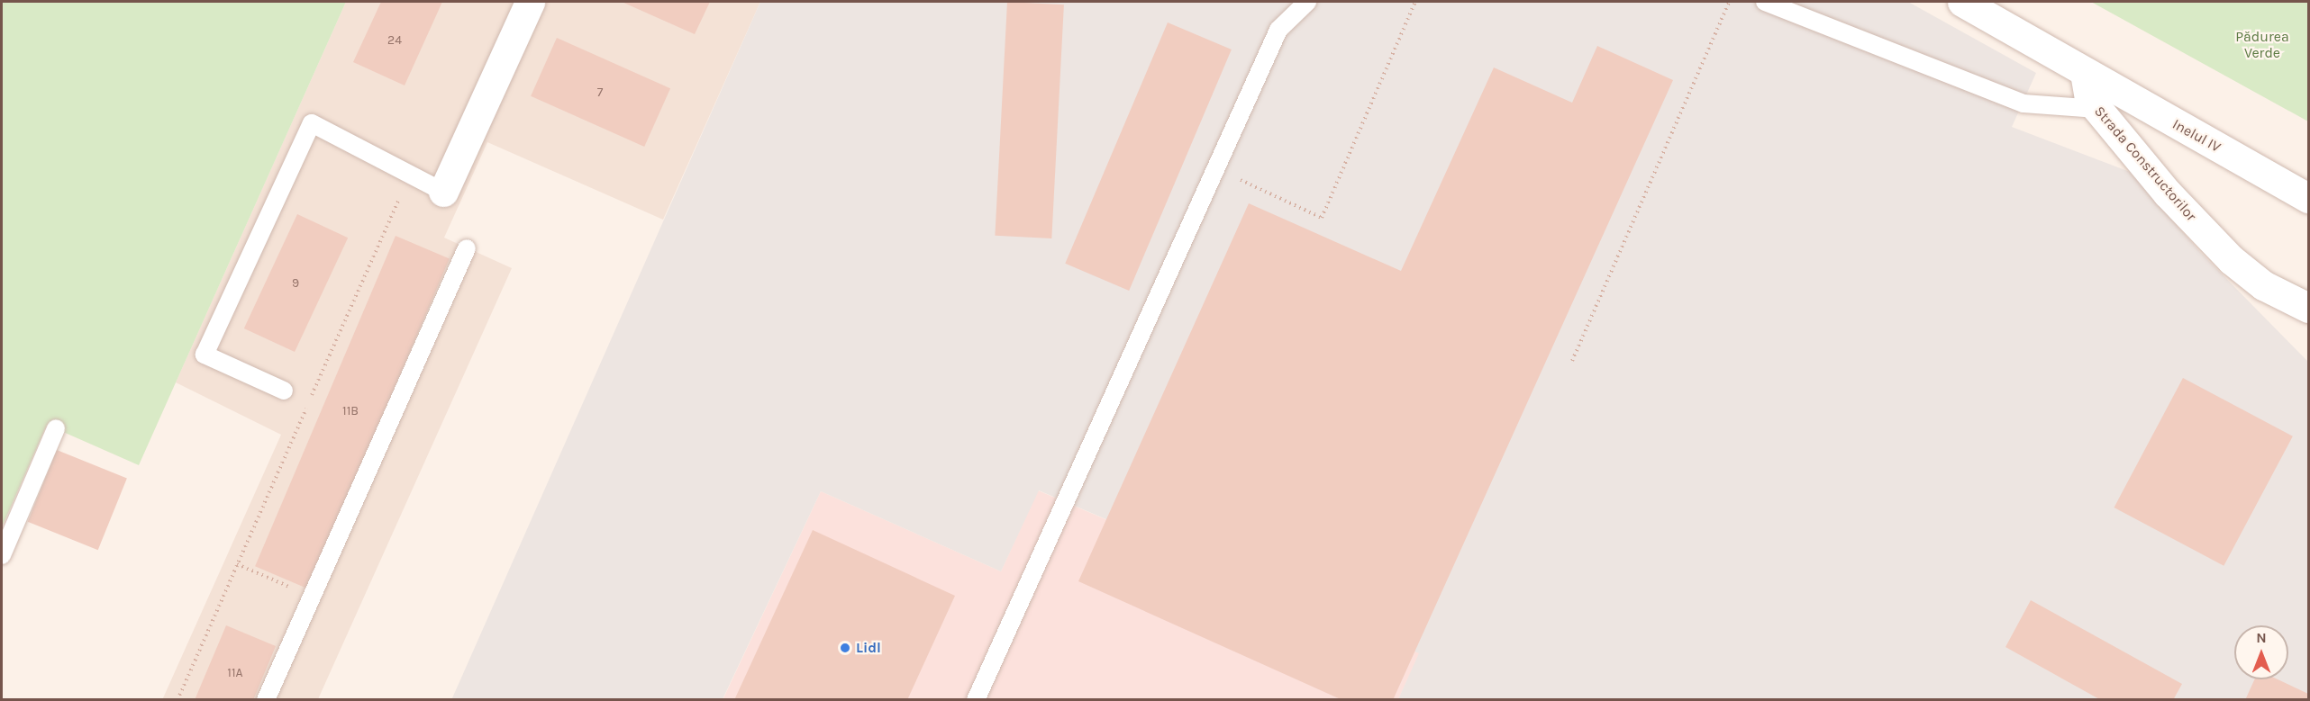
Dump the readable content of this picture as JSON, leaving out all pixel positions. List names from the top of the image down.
{
  "streets": {
    "street": ["Inelul IV", "Strada Constructorilor"]
  },
  "crossings": [
    ["Inelul IV", "Strada Constructorilor"]
  ],
  "parks": ["Pădurea Verde"],
  "places": ["Lidl"],
  "house_numbers": [
    "24",
    "7",
    "9",
    "11B",
    "11A"
  ],
  "north": "top"
}
